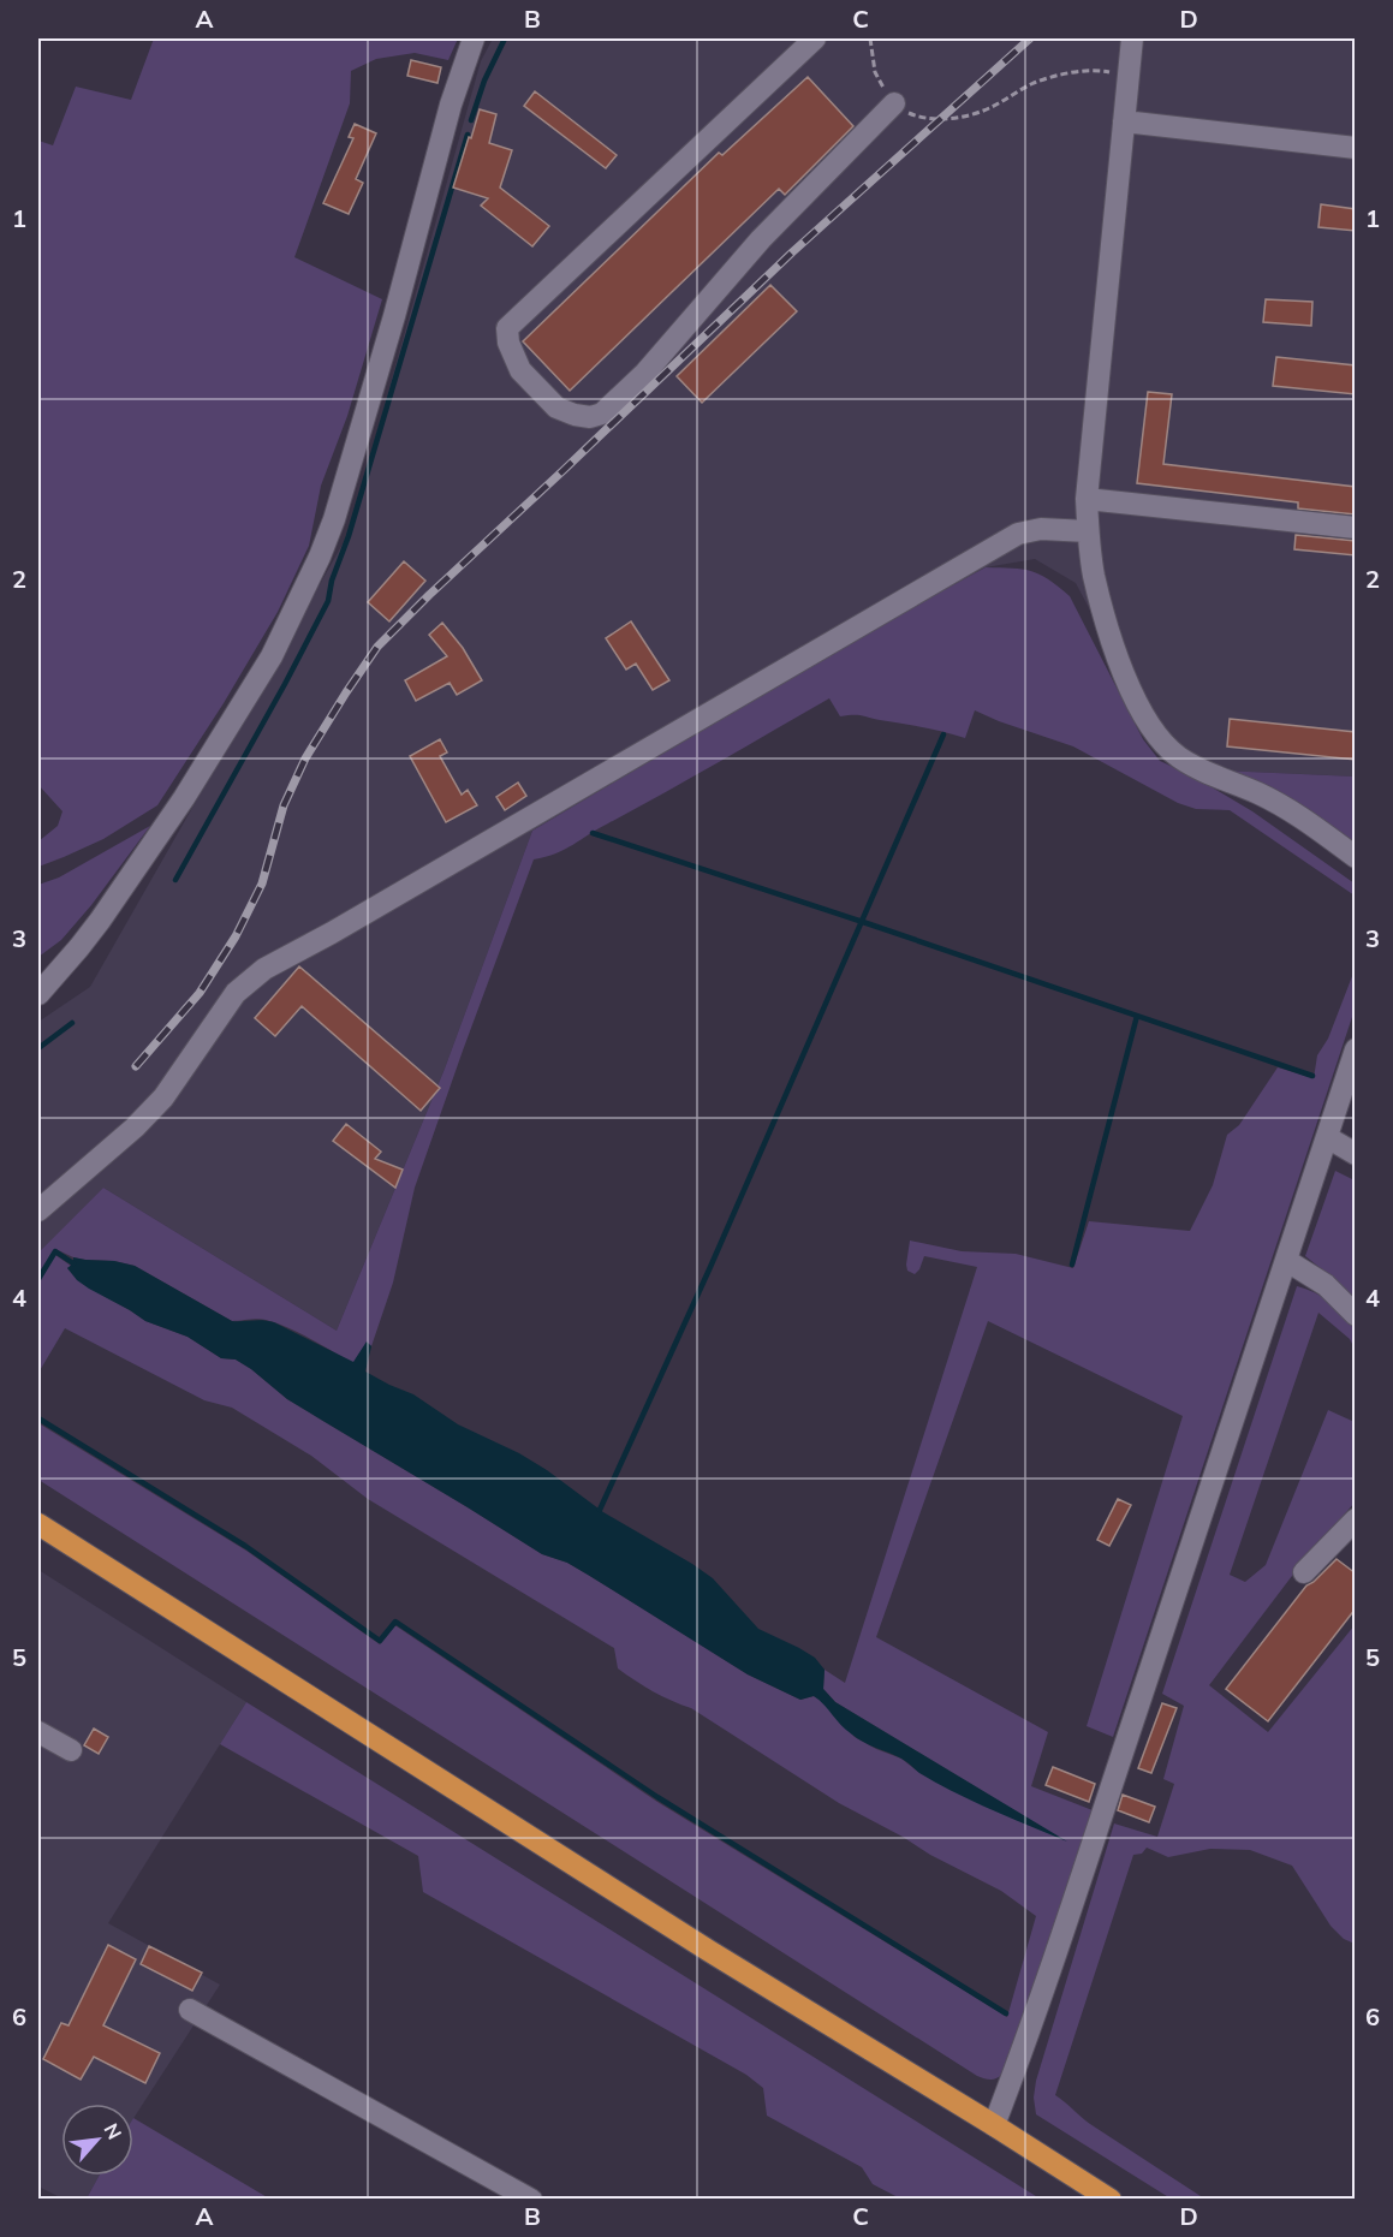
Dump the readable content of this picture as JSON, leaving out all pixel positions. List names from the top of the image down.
{
  "north": "top right",
  "grid": {
    "columns": [
      "A",
      "B",
      "C",
      "D"
    ],
    "rows": [
      "1",
      "2",
      "3",
      "4",
      "5",
      "6"
    ]
  }
}
